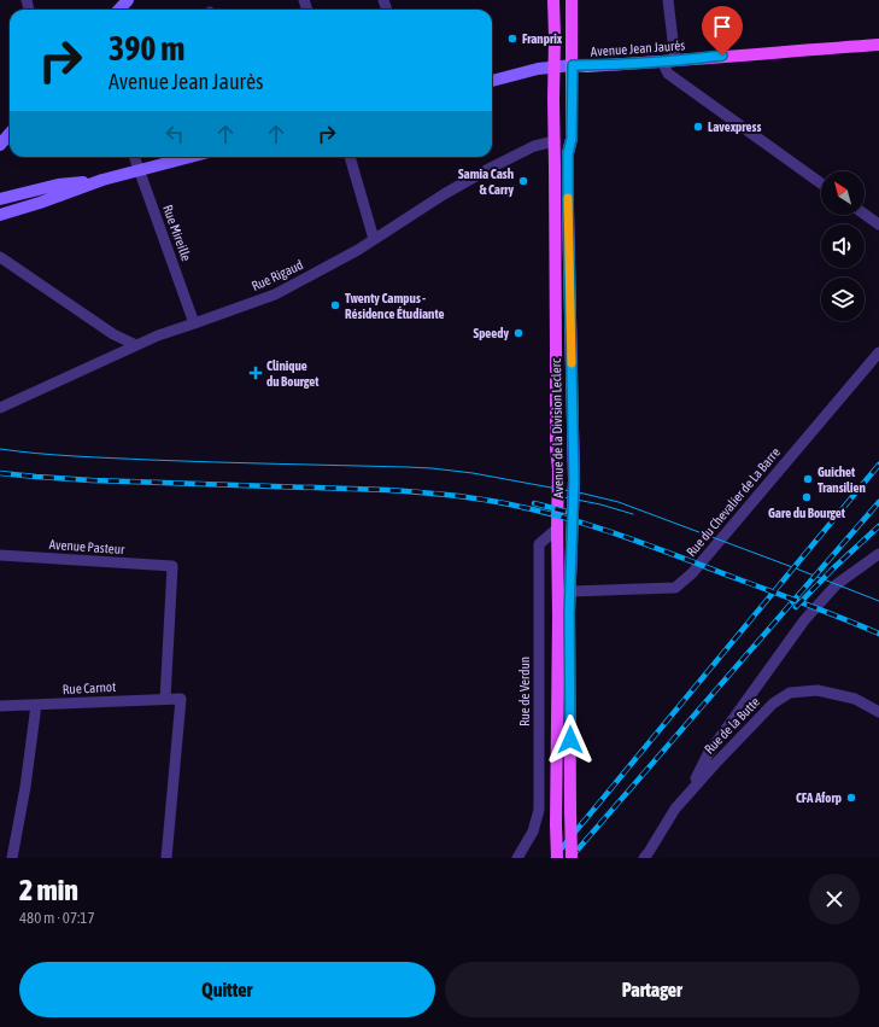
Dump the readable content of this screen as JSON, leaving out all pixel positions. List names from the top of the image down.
{
  "streets": {
    "main road": ["Avenue Jean Jaurès", "Avenue de la Division Leclerc"],
    "street": [
      "Rue Mireille",
      "Rue Rigaud",
      "Rue du Chevalier de La Barre",
      "Avenue Pasteur",
      "Rue Carnot",
      "Rue de Verdun",
      "Rue de la Butte"
    ]
  },
  "crossings": [
    ["Avenue Jean Jaurès", "Avenue de la Division Leclerc"],
    ["Rue Mireille", "Rue Rigaud"],
    ["Rue Rigaud", "Avenue de la Division Leclerc"],
    ["Avenue de la Division Leclerc", "Rue du Chevalier de La Barre"],
    ["Avenue de la Division Leclerc", "Rue de Verdun"],
    ["Avenue Pasteur", "Rue Carnot"]
  ],
  "places": {
    "other": [
      "Franprix",
      "Lavexpress",
      "Samia Cash & Carry",
      "Twenty Campus - Résidence Étudiante",
      "Speedy",
      "Guichet Transilien",
      "Gare du Bourget",
      "CFA Aforp"
    ],
    "health": ["Clinique du Bourget"]
  },
  "north": "top left",
  "page": {
    "turn": ["390 m", "Avenue Jean Jaurès"],
    "heading": ["2 min", "480 m · 07:17"],
    "buttons": ["Quitter", "Partager"]
  }
}
